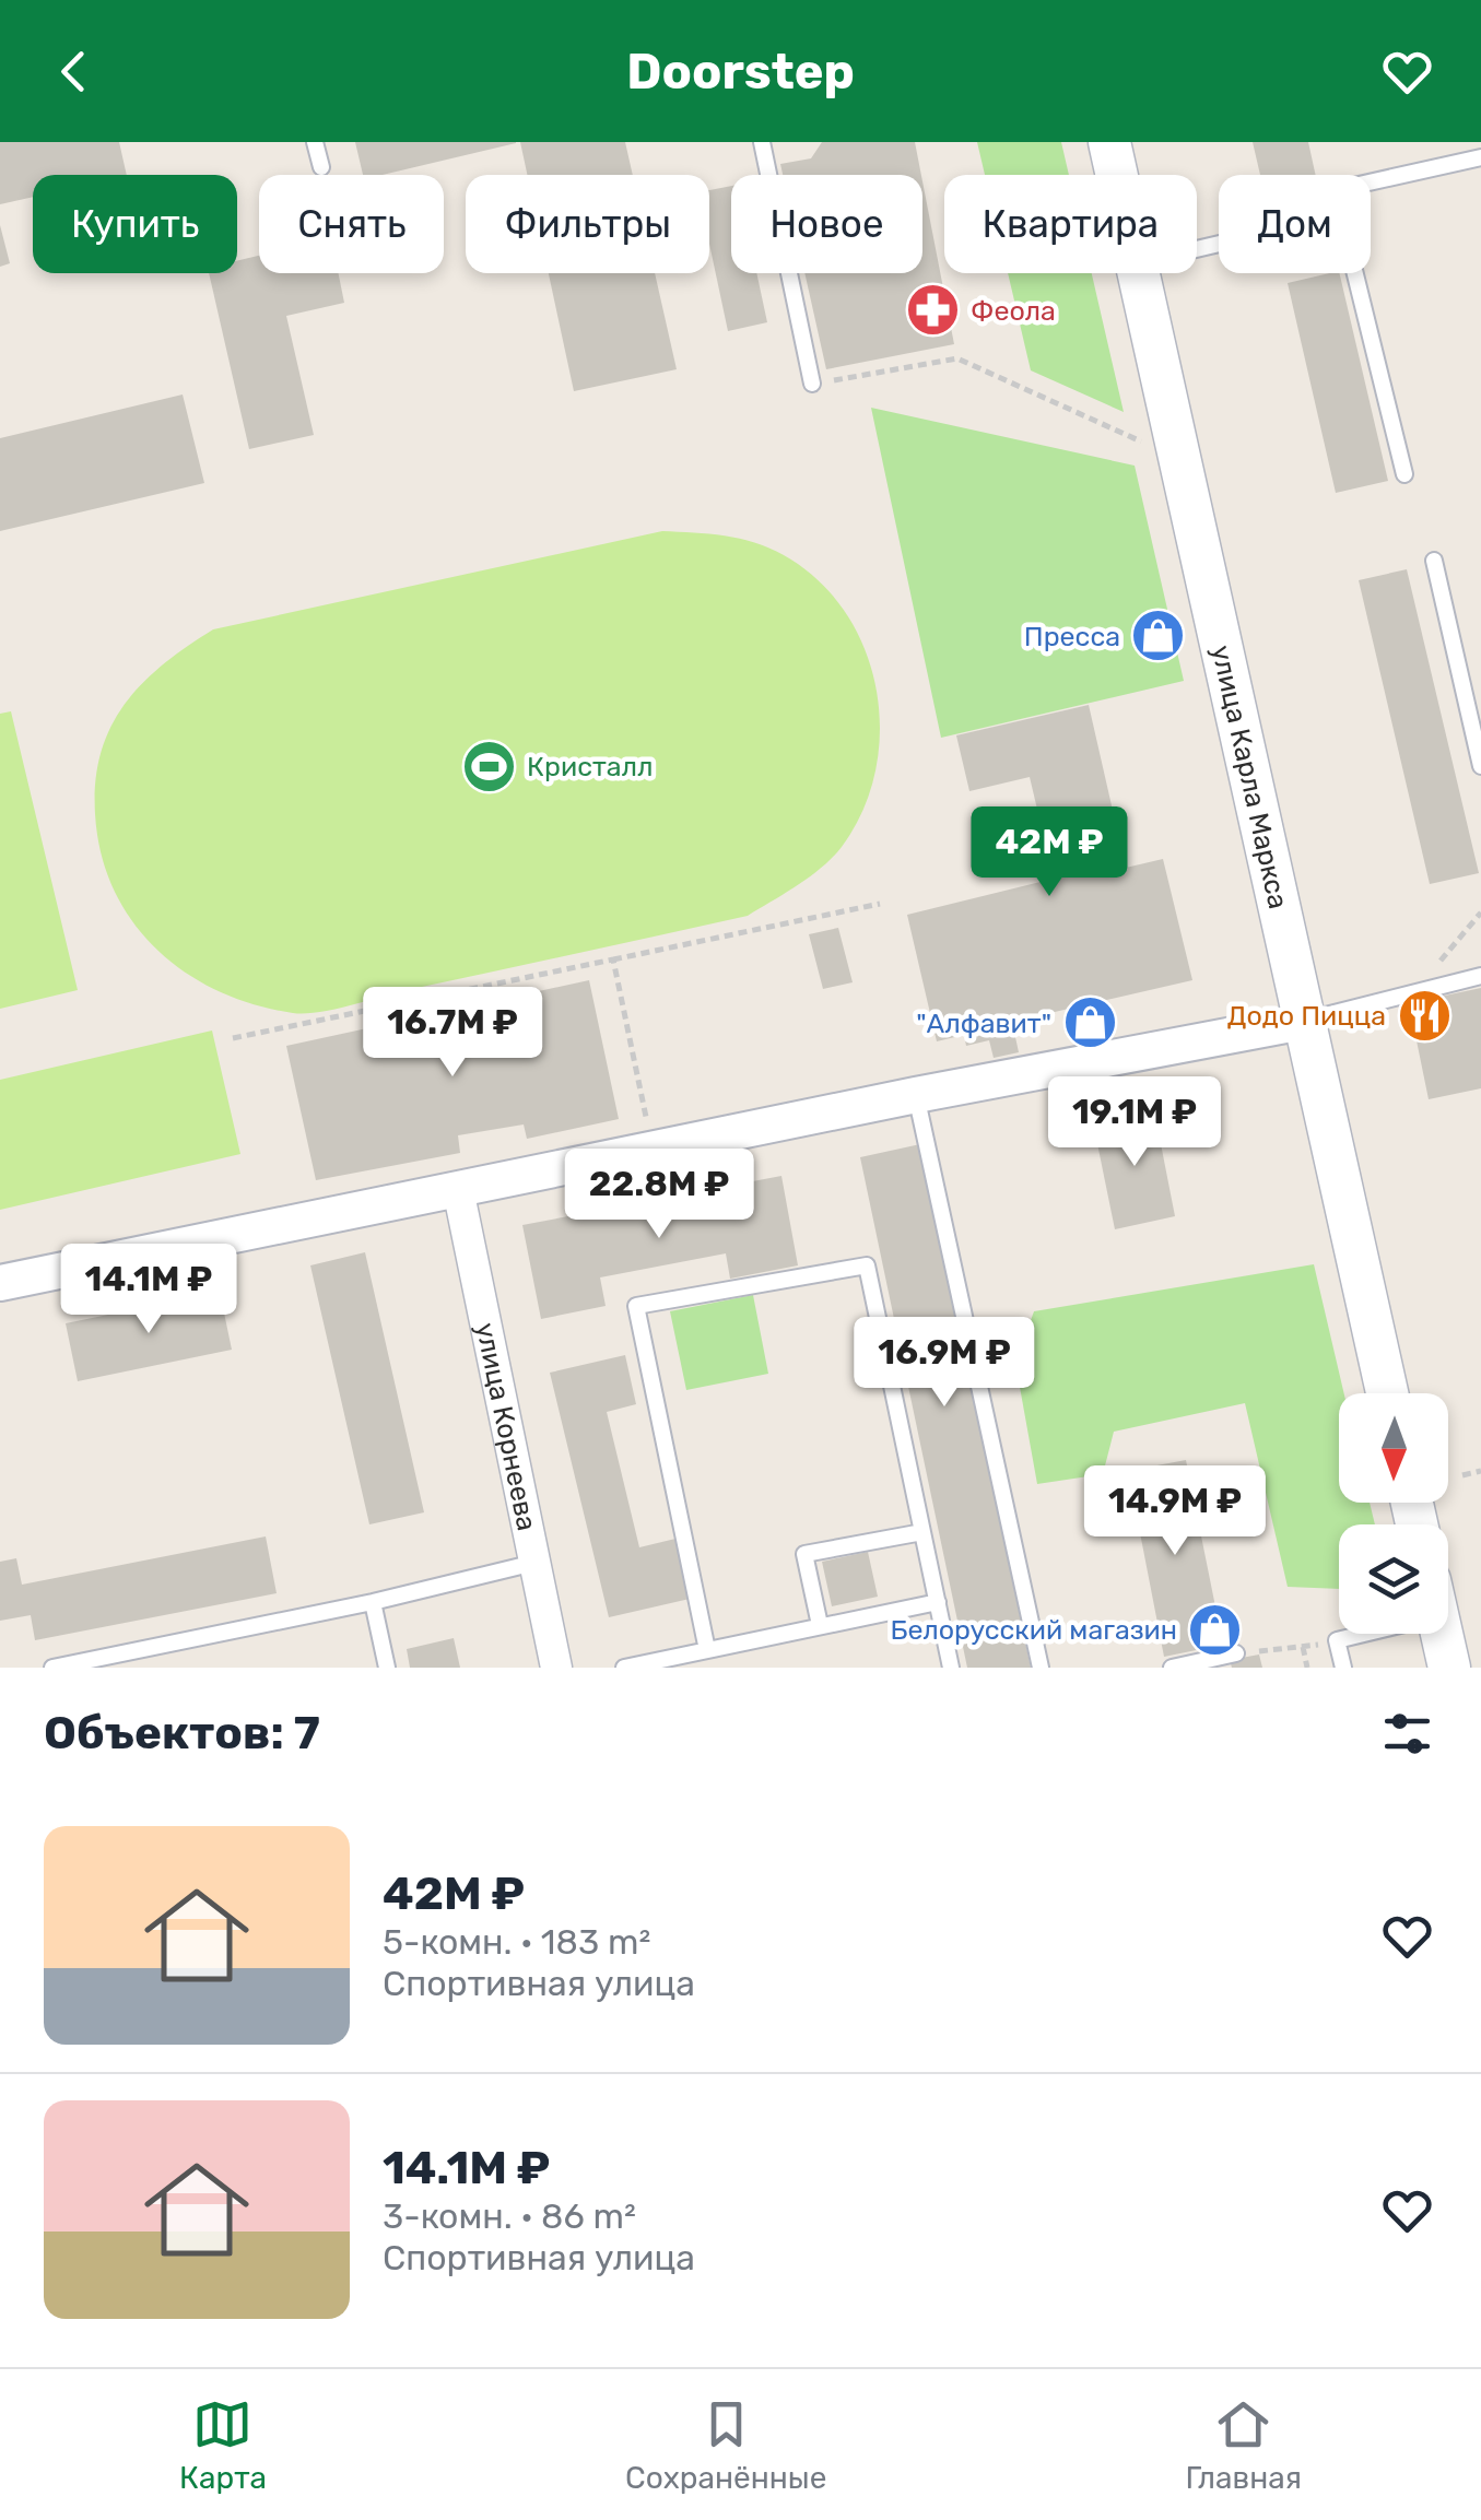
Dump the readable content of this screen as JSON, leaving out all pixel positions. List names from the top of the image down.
{
  "streets": {
    "main road": ["улица Карла Маркса"],
    "street": ["улица Корнеева"]
  },
  "places": {
    "pharmacy": ["Феола"],
    "shop": ["Пресса", "\"Алфавит\"", "Белорусский магазин"],
    "sports": ["Кристалл"],
    "restaurant": ["Додо Пицца"]
  },
  "north": "bottom",
  "page": {
    "header": "Doorstep",
    "chip": [
      "Купить",
      "Снять",
      "Фильтры",
      "Новое",
      "Квартира",
      "Дом"
    ],
    "price": [
      "42M ₽",
      "16.7M ₽",
      "19.1M ₽",
      "22.8M ₽",
      "14.1M ₽",
      "16.9M ₽",
      "14.9M ₽"
    ],
    "heading": "Объектов: 7",
    "list": [
      {
        "name": "42M ₽",
        "note": "5-комн. · 183 m² · Спортивная улица"
      },
      {
        "name": "14.1M ₽",
        "note": "3-комн. · 86 m² · Спортивная улица"
      }
    ],
    "tabs": ["Карта", "Сохранённые", "Главная"]
  }
}
